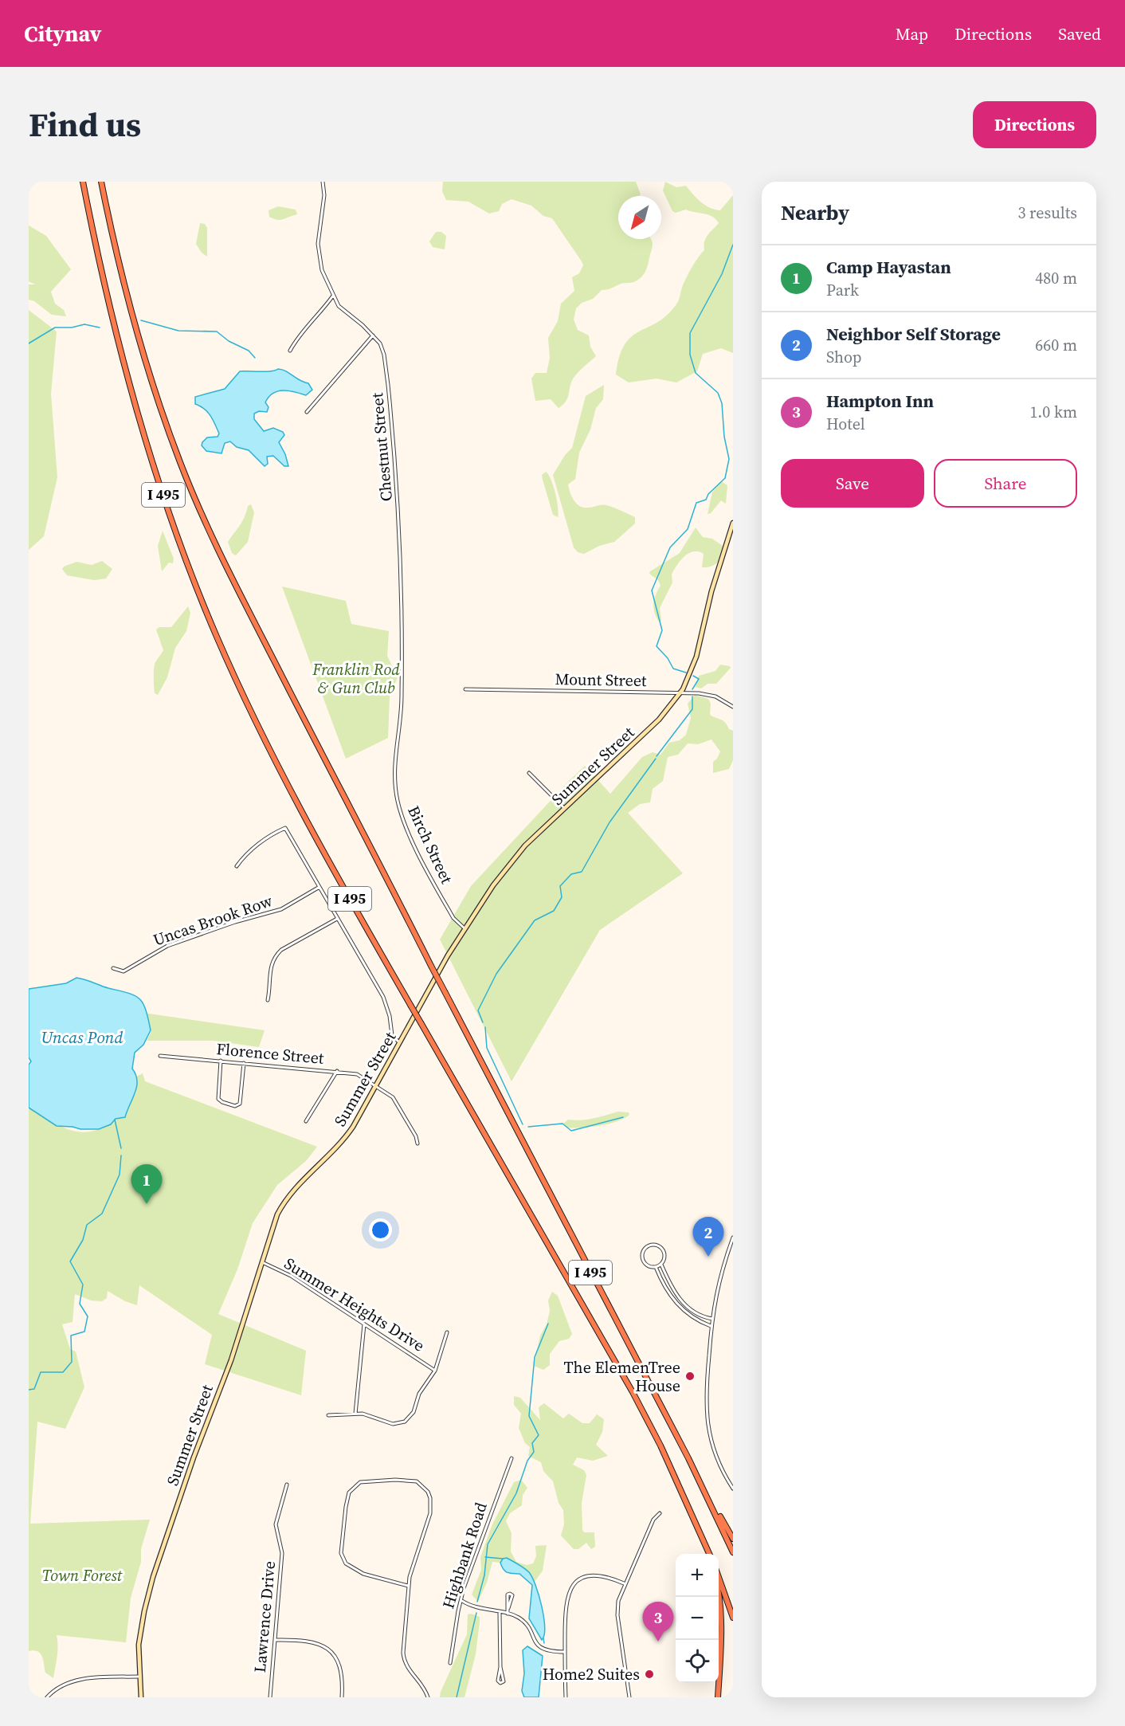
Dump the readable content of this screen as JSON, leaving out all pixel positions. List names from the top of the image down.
{
  "streets": {
    "highway": ["I 495"],
    "main road": ["Summer Street"],
    "street": [
      "Chestnut Street",
      "Mount Street",
      "Birch Street",
      "Uncas Brook Row",
      "Florence Street",
      "Summer Heights Drive",
      "Highbank Road",
      "Lawrence Drive"
    ]
  },
  "crossings": [
    ["Chestnut Street", "Birch Street"],
    ["Mount Street", "Summer Street"],
    ["Summer Street", "Birch Street"],
    ["Summer Street", "Florence Street"],
    ["Summer Street", "Summer Heights Drive"]
  ],
  "water": ["Uncas Pond"],
  "parks": ["Franklin Rod & Gun Club", "Town Forest"],
  "places": ["The ElemenTree House", "Home2 Suites"],
  "north": "bottom left",
  "page": {
    "header": "Citynav",
    "nav": ["Map", "Directions", "Saved"],
    "title": "Find us",
    "buttons": [
      "Directions",
      ["Save", "Share"]
    ],
    "heading": ["Nearby", "3 results"],
    "list": [
      {
        "mark": "1",
        "name": "Camp Hayastan",
        "note": "Park",
        "value": "480 m"
      },
      {
        "mark": "2",
        "name": "Neighbor Self Storage",
        "note": "Shop",
        "value": "660 m"
      },
      {
        "mark": "3",
        "name": "Hampton Inn",
        "note": "Hotel",
        "value": "1.0 km"
      }
    ],
    "pins": ["1", "2", "3"],
    "map_buttons": ["+", "−"]
  }
}
